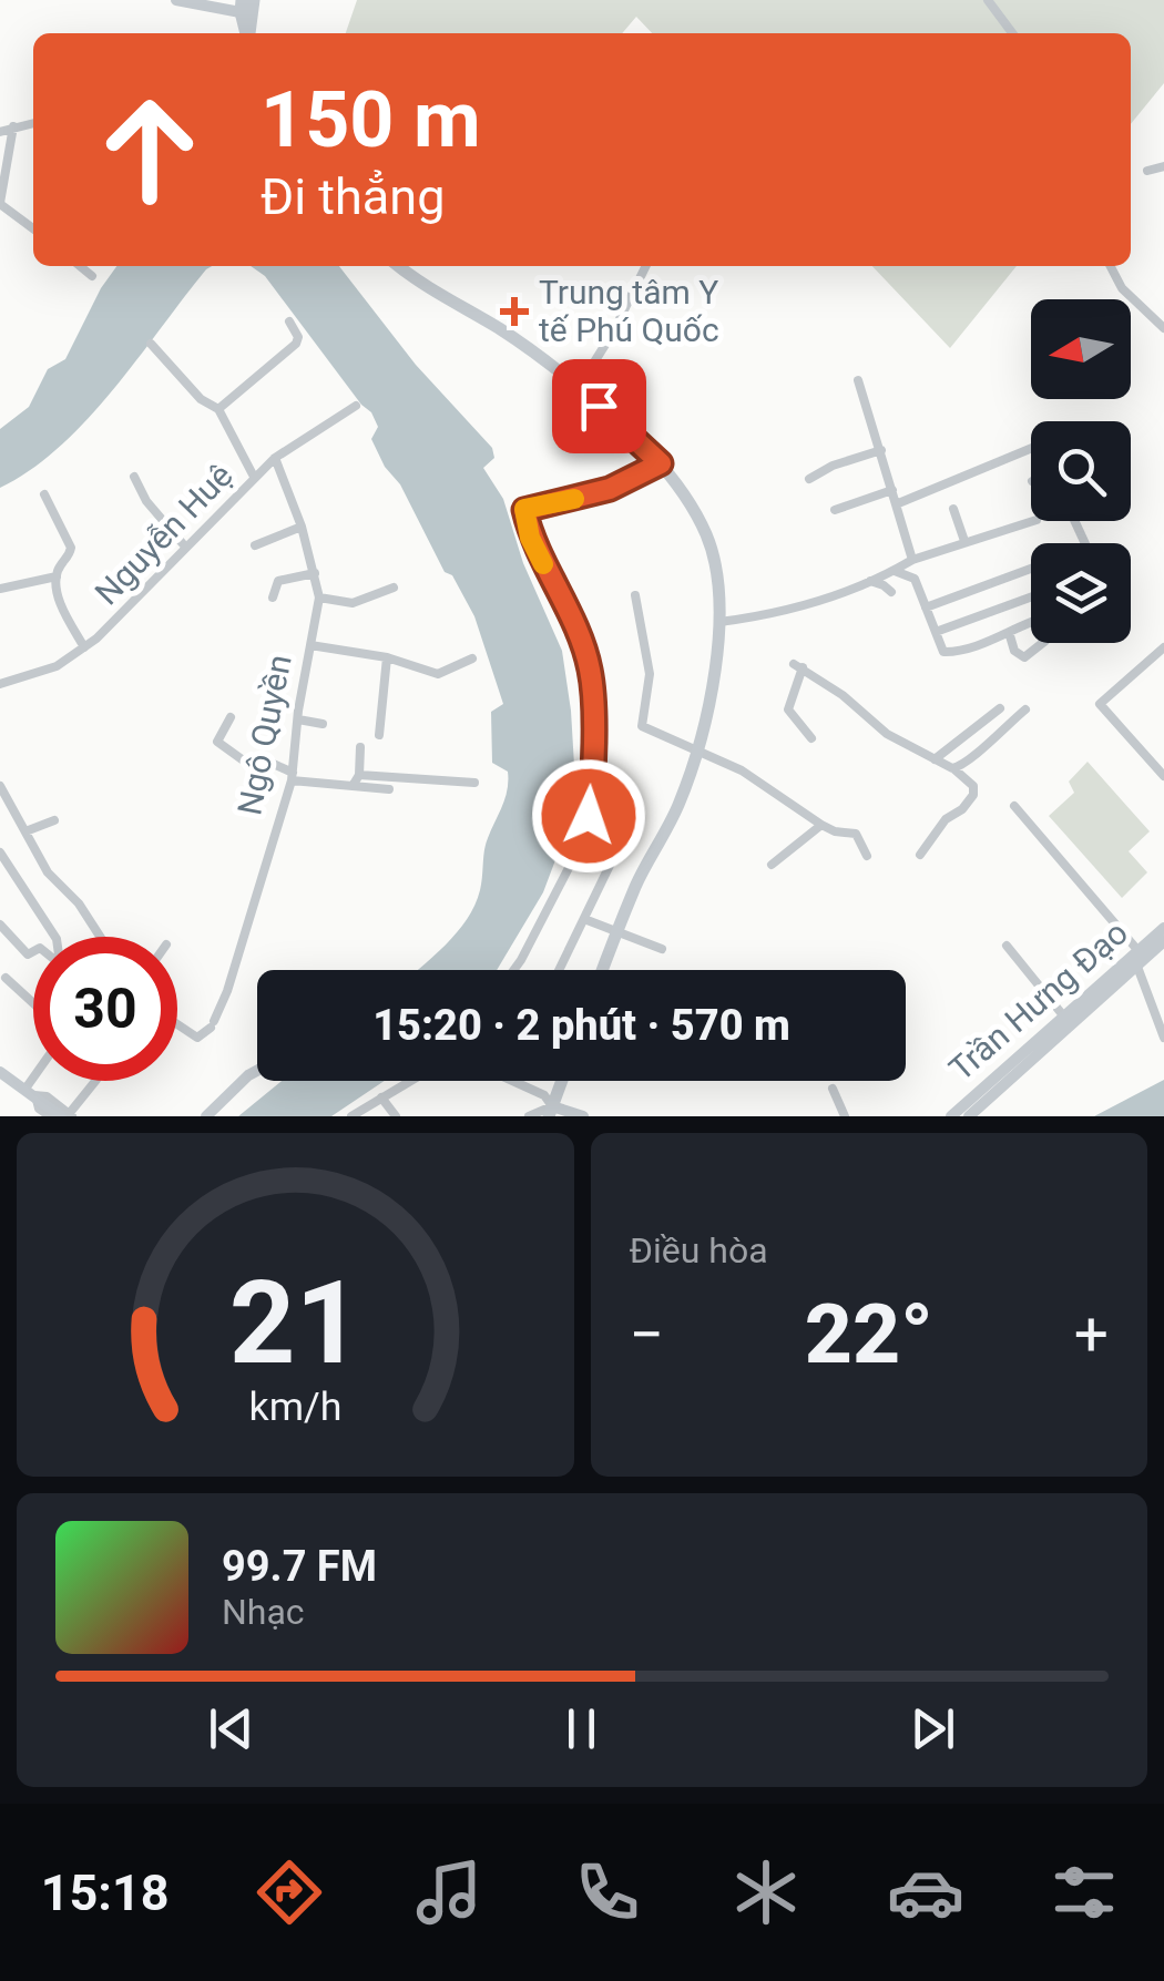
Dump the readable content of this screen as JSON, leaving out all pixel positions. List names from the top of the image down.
{
  "streets": {
    "main road": ["Trần Hưng Đạo"],
    "street": ["Nguyễn Huệ", "Ngô Quyền"]
  },
  "crossings": [
    ["Nguyễn Huệ", "Ngô Quyền"]
  ],
  "places": {
    "health": ["Trung tâm Y tế Phú Quốc"]
  },
  "north": "left",
  "page": {
    "turn": ["150 m", "Đi thẳng"],
    "limit": "30",
    "trip": "15:20 · 2 phút · 570 m",
    "tile": "Điều hòa",
    "heat": ["−", "22°", "+"],
    "song": ["99.7 FM", "Nhạc"],
    "tabs": "15:18",
    "gauge": ["21", "km/h"]
  }
}
